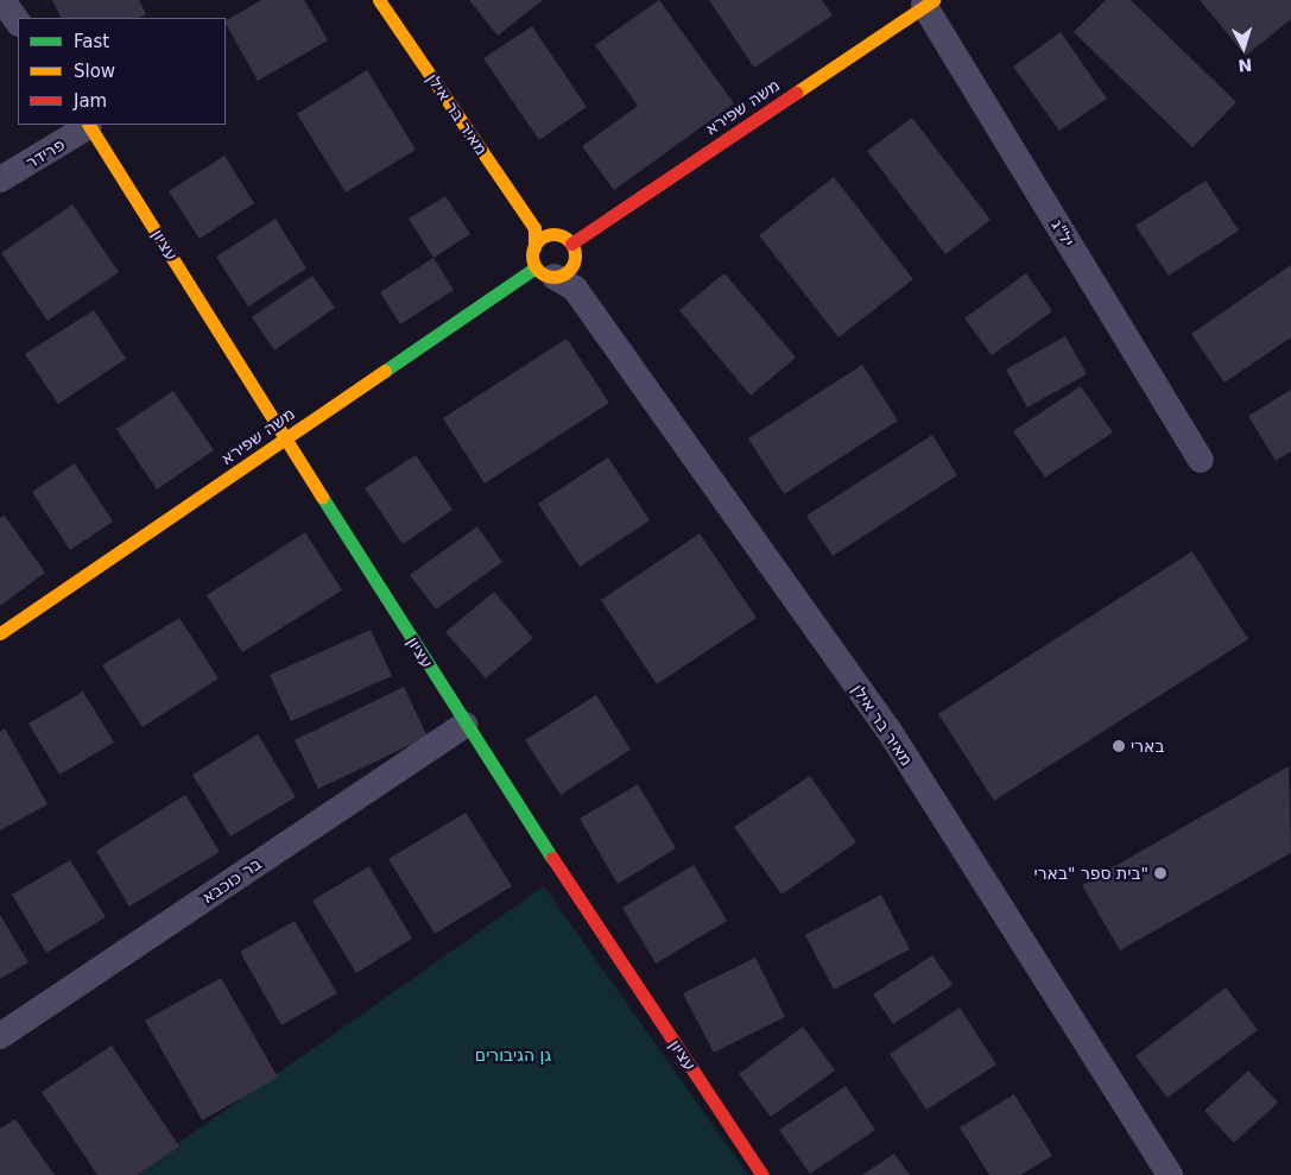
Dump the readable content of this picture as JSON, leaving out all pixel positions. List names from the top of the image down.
{
  "streets": {
    "street": [
      "משה שפירא",
      "מאיר בר אילן",
      "פרידר",
      "יל\"ג",
      "עציון",
      "בר כוכבא"
    ]
  },
  "crossings": [
    ["משה שפירא", "מאיר בר אילן"],
    ["משה שפירא", "יל\"ג"],
    ["משה שפירא", "עציון"],
    ["פרידר", "עציון"],
    ["עציון", "בר כוכבא"]
  ],
  "parks": ["גן הגיבורים"],
  "places": ["בארי", "בית ספר \"בארי\""],
  "legend": ["Fast", "Slow", "Jam"],
  "north": "bottom"
}
